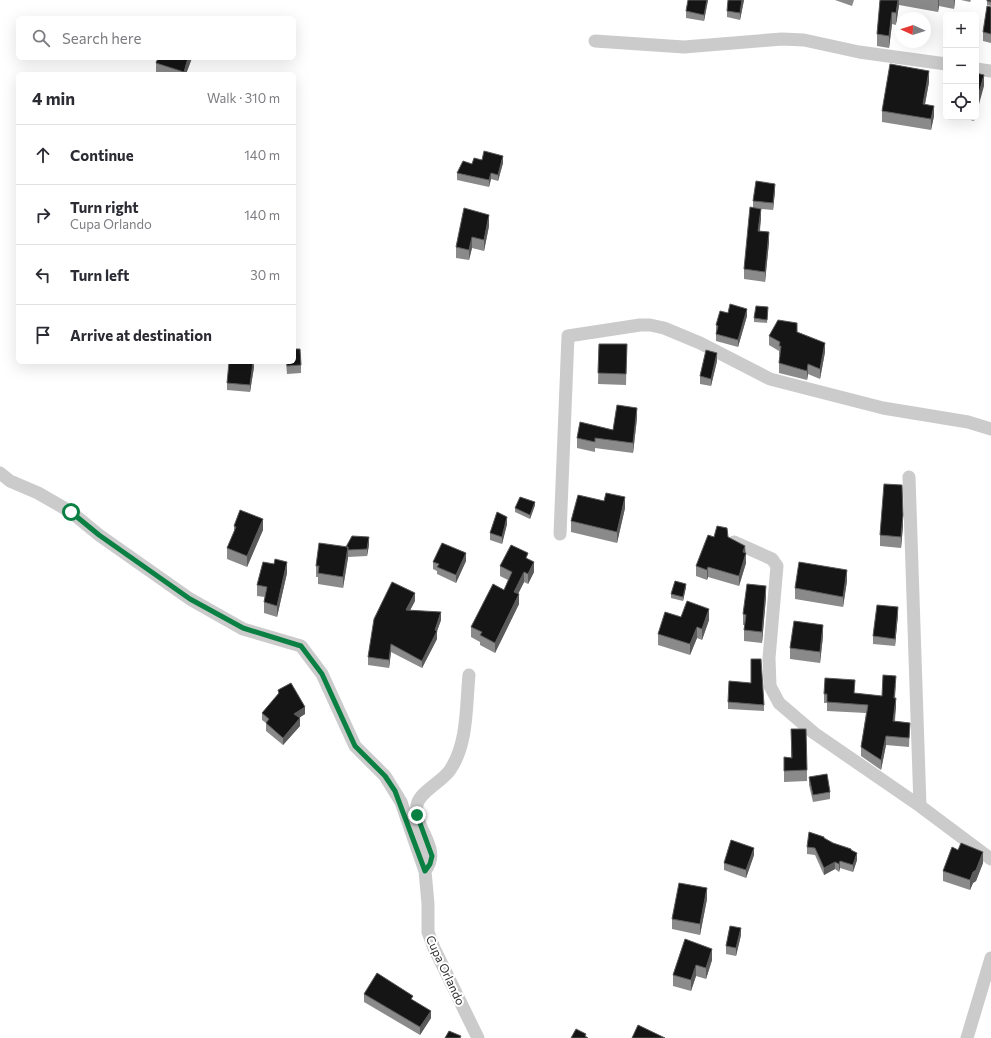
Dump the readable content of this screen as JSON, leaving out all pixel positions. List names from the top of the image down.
{
  "streets": {
    "street": ["Cupa Orlando"]
  },
  "north": "left",
  "page": {
    "map_buttons": ["+", "−"],
    "search": "Search here",
    "heading": ["4 min", "Walk · 310 m"],
    "list": [
      ["Continue", "140 m"],
      ["Turn right", "Cupa Orlando", "140 m"],
      ["Turn left", "30 m"],
      "Arrive at destination"
    ]
  }
}
